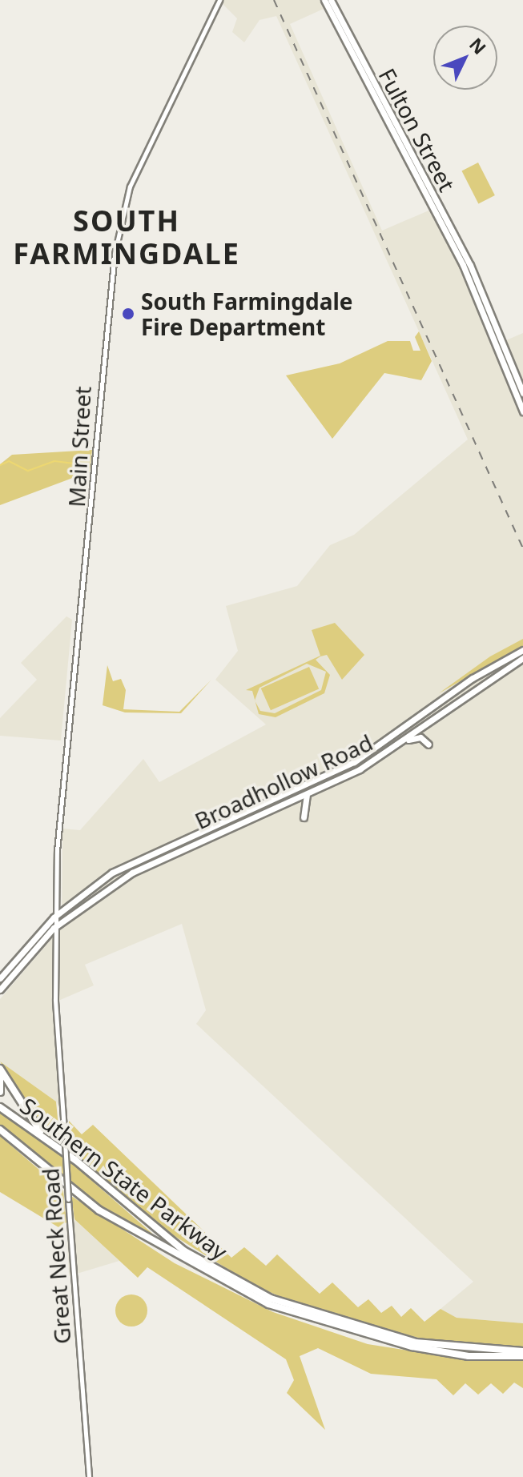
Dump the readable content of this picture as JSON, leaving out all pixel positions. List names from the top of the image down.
{
  "streets": {
    "highway": ["Southern State Parkway"],
    "main road": [
      "Fulton Street",
      "Main Street",
      "Broadhollow Road",
      "Great Neck Road"
    ]
  },
  "crossings": [
    ["Main Street", "Broadhollow Road"],
    ["Main Street", "Great Neck Road"],
    ["Broadhollow Road", "Great Neck Road"]
  ],
  "districts": ["SOUTH FARMINGDALE"],
  "places": ["South Farmingdale Fire Department"],
  "north": "top right"
}
